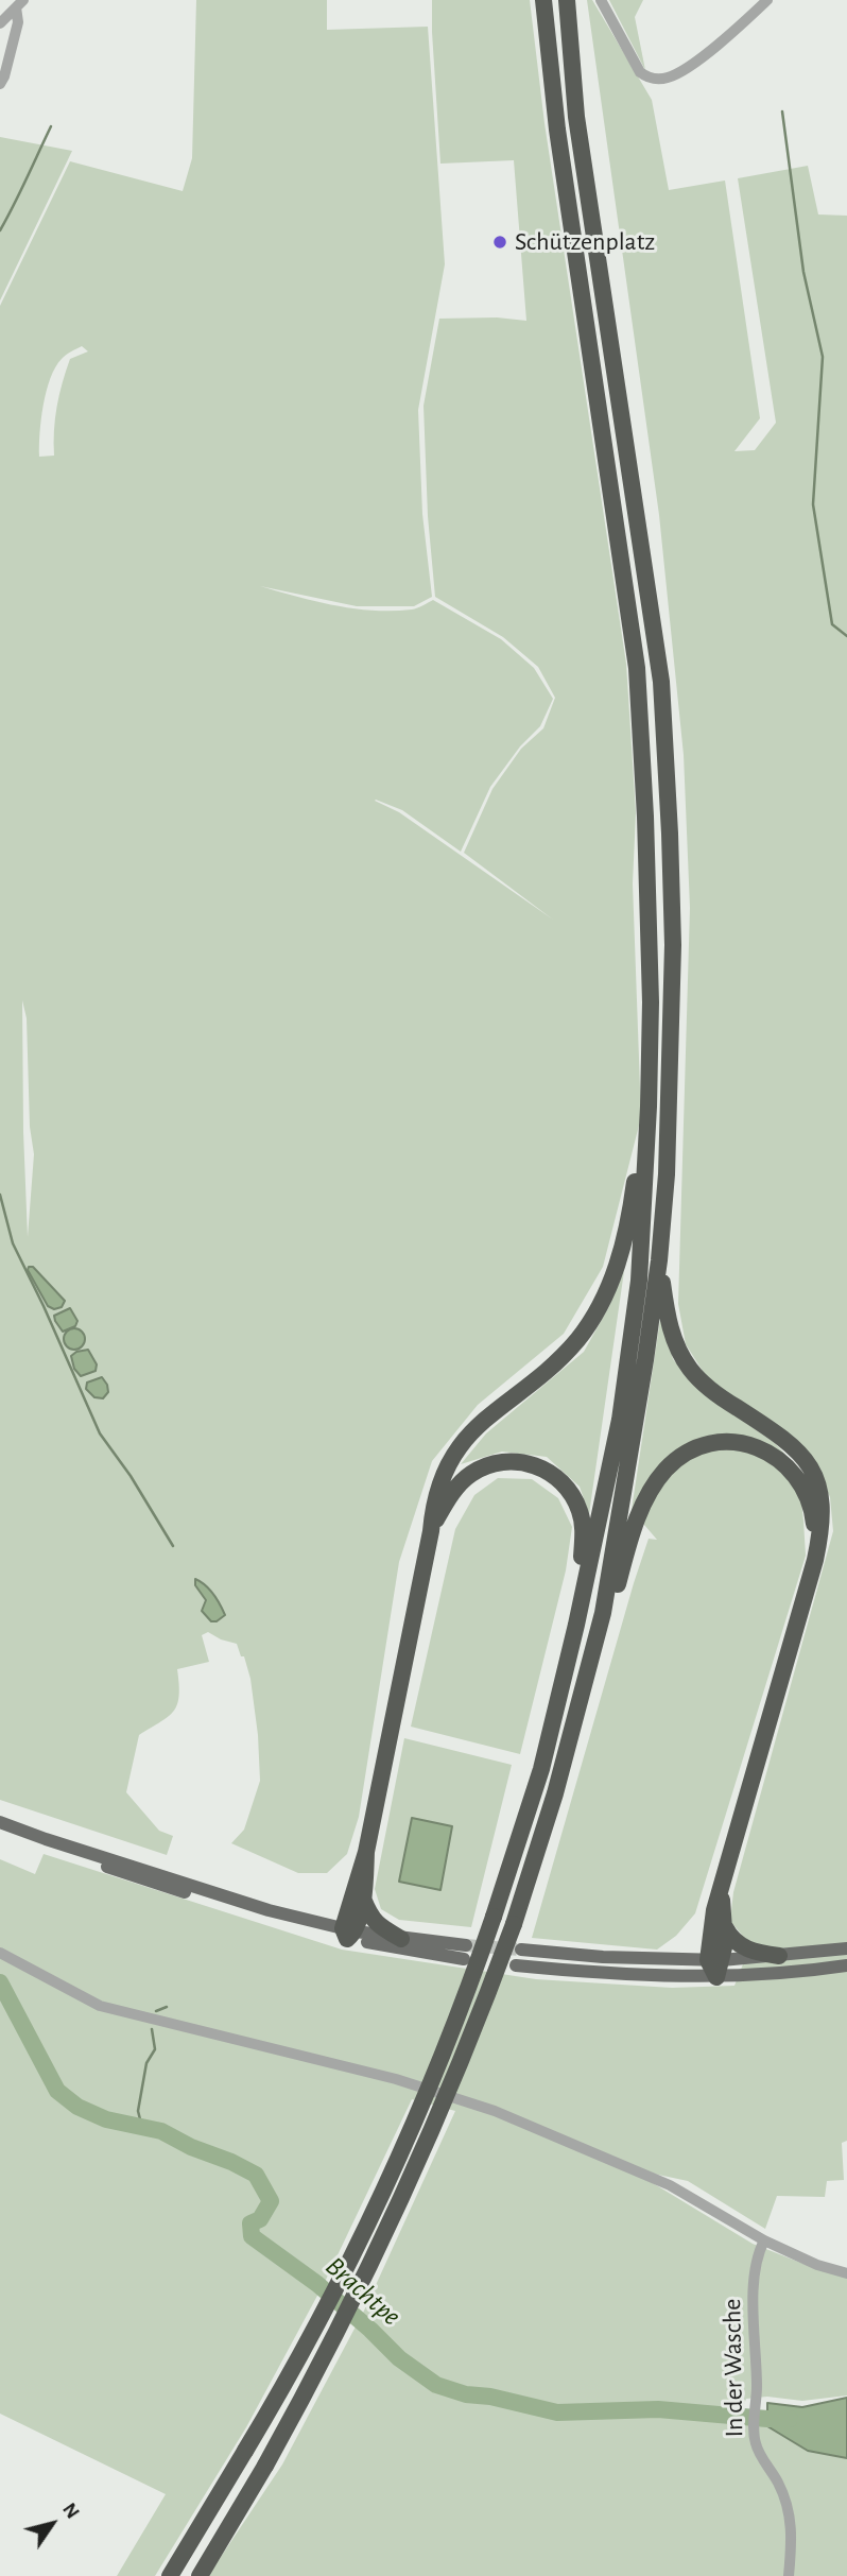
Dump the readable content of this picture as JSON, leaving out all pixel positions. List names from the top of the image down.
{
  "streets": {
    "street": ["In der Wasche"]
  },
  "water": ["Brachtpe"],
  "places": ["Schützenplatz"],
  "north": "top right"
}
